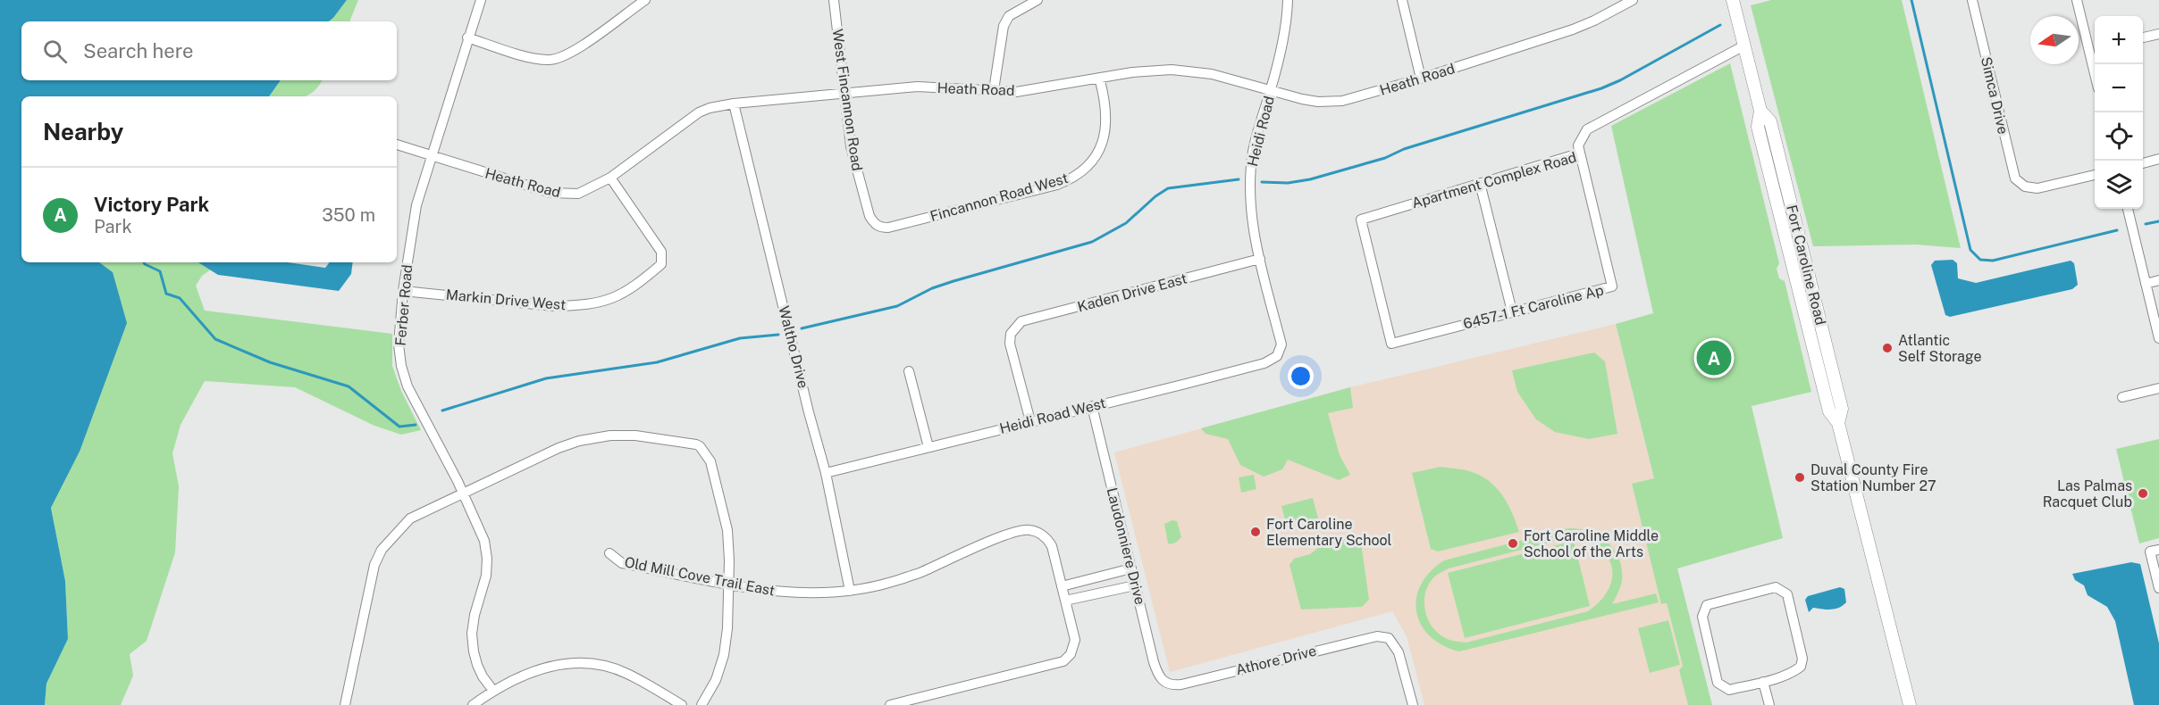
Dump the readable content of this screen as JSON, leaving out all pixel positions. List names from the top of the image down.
{
  "streets": {
    "street": [
      "Heath Road",
      "Simca Drive",
      "West Fincannon Road",
      "Heidi Road",
      "Apartment Complex Road",
      "Fincannon Road West",
      "Fort Caroline Road",
      "Kaden Drive East",
      "Markin Drive West",
      "Ferber Road",
      "6457-1 Ft Caroline Ap",
      "Waltho Drive",
      "Heidi Road West",
      "Laudonniere Drive",
      "Old Mill Cove Trail East",
      "Athore Drive"
    ]
  },
  "crossings": [
    ["Heath Road", "West Fincannon Road"],
    ["Heath Road", "Heidi Road"],
    ["Heath Road", "Fincannon Road West"],
    ["Heath Road", "Markin Drive West"],
    ["Heath Road", "Ferber Road"],
    ["Heath Road", "Waltho Drive"],
    ["West Fincannon Road", "Fincannon Road West"],
    ["Heidi Road", "Kaden Drive East"],
    ["Heidi Road", "Heidi Road West"],
    ["Apartment Complex Road", "Fort Caroline Road"],
    ["Apartment Complex Road", "6457-1 Ft Caroline Ap"],
    ["Kaden Drive East", "Heidi Road West"],
    ["Markin Drive West", "Ferber Road"],
    ["Waltho Drive", "Heidi Road West"],
    ["Waltho Drive", "Old Mill Cove Trail East"],
    ["Heidi Road West", "Laudonniere Drive"],
    ["Laudonniere Drive", "Athore Drive"]
  ],
  "places": [
    "Atlantic Self Storage",
    "Duval County Fire Station Number 27",
    "Las Palmas Racquet Club",
    "Fort Caroline Elementary School",
    "Fort Caroline Middle School of the Arts"
  ],
  "north": "left",
  "page": {
    "map_buttons": ["+", "−"],
    "search": "Search here",
    "heading": "Nearby",
    "list": [
      {
        "mark": "A",
        "name": "Victory Park",
        "note": "Park",
        "value": "350 m"
      }
    ],
    "pins": "A"
  }
}
